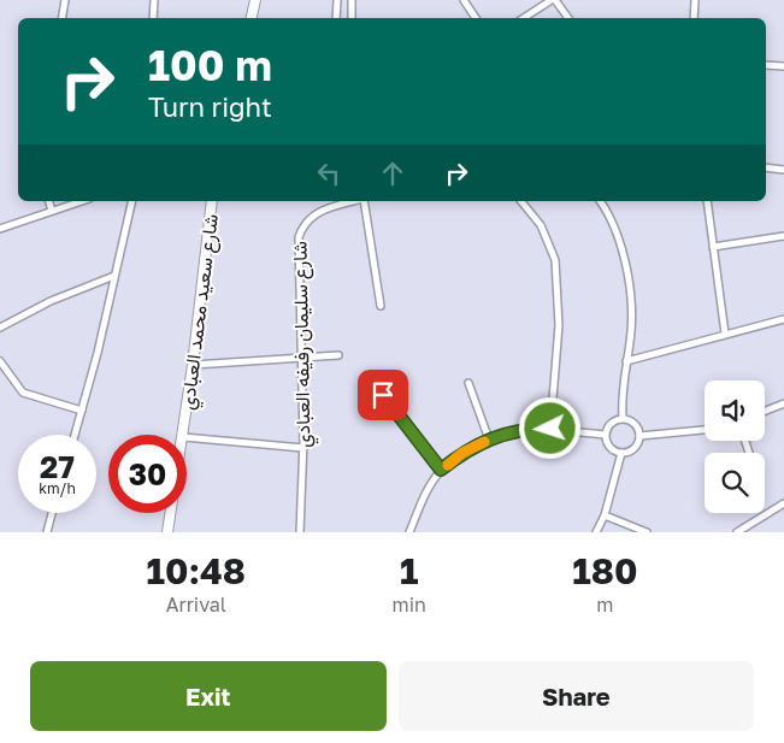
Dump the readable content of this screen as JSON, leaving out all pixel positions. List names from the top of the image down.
{
  "streets": {
    "street": ["شارع سعيد محمد العبادي", "شارع سليمان رفيفه العبادي"]
  },
  "page": {
    "turn": ["100 m", "Turn right"],
    "speed": "27 km/h",
    "limit": "30",
    "eta": [
      "10:48",
      "Arrival",
      "1",
      "min",
      "180",
      "m"
    ],
    "buttons": ["Exit", "Share"]
  }
}
